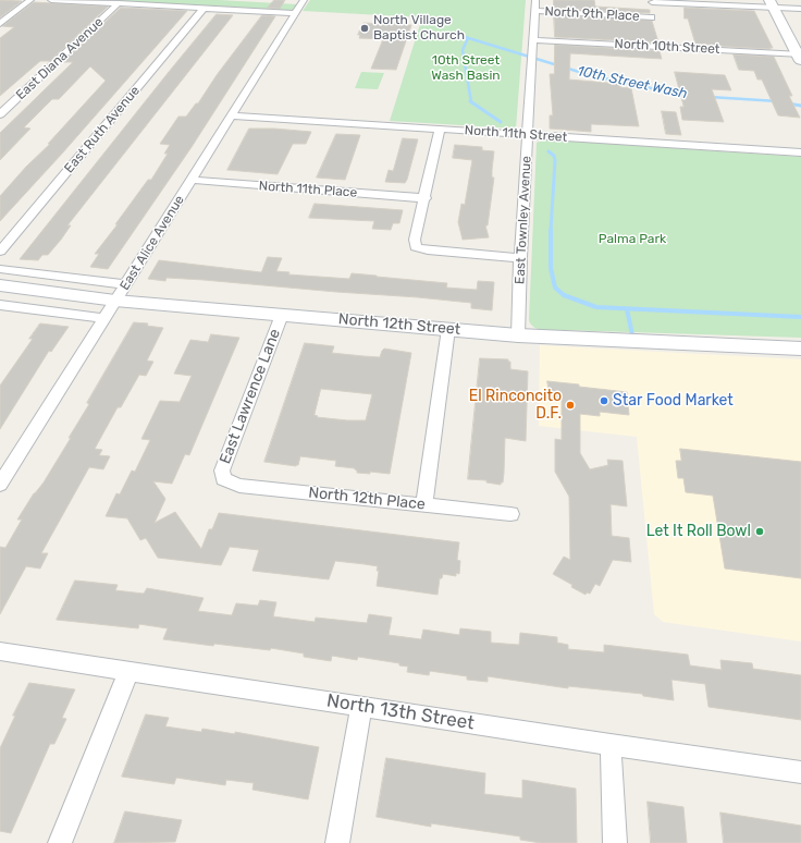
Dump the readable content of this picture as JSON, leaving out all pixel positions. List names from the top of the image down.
{
  "streets": {
    "street": [
      "North 9th Place",
      "North 10th Street",
      "East Diana Avenue",
      "East Ruth Avenue",
      "North 11th Street",
      "North 11th Place",
      "East Townley Avenue",
      "East Alice Avenue",
      "North 12th Street",
      "East Lawrence Lane",
      "North 12th Place",
      "North 13th Street"
    ]
  },
  "crossings": [
    ["North 9th Place", "East Townley Avenue"],
    ["North 10th Street", "East Townley Avenue"],
    ["North 11th Street", "East Townley Avenue"],
    ["North 11th Street", "East Alice Avenue"],
    ["North 11th Place", "East Alice Avenue"],
    ["East Townley Avenue", "North 12th Street"],
    ["East Alice Avenue", "North 12th Street"],
    ["North 12th Street", "East Lawrence Lane"],
    ["East Lawrence Lane", "North 12th Place"]
  ],
  "water": ["10th Street Wash"],
  "parks": ["10th Street Wash Basin", "Palma Park"],
  "places": [
    "North Village Baptist Church",
    "Star Food Market",
    "El Rinconcito D.F.",
    "Let It Roll Bowl"
  ]
}
